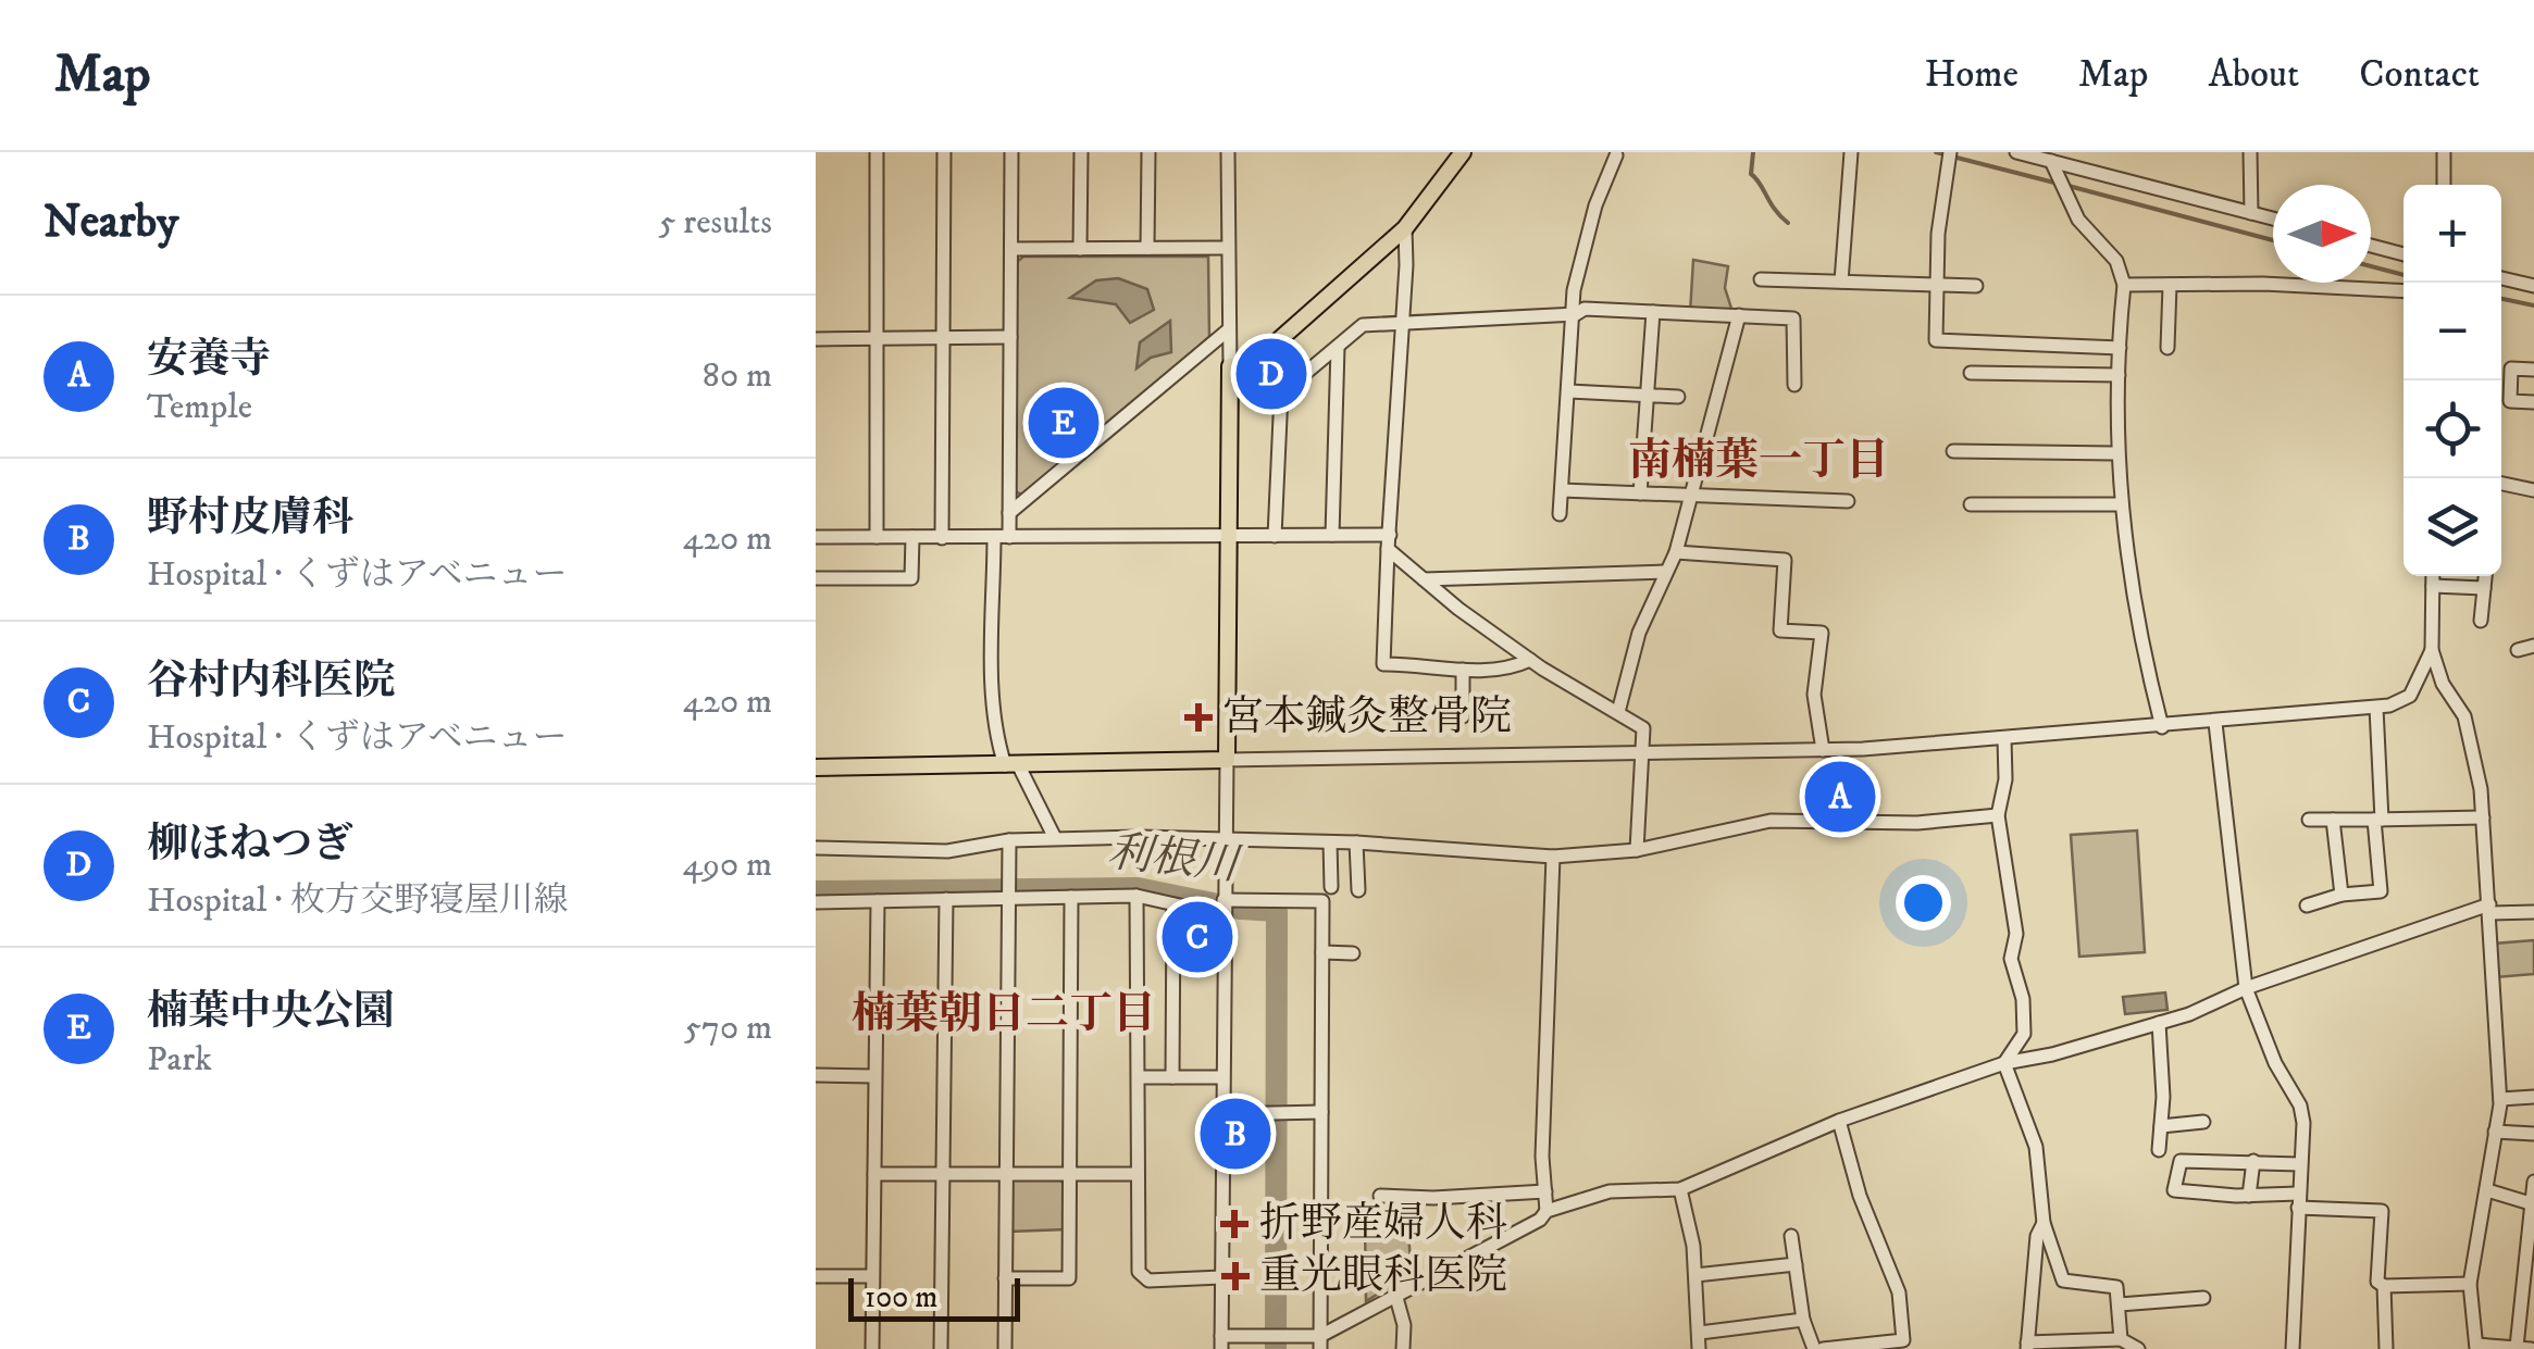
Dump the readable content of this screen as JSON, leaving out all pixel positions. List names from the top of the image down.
{
  "districts": ["南楠葉一丁目", "楠葉朝日二丁目"],
  "water": ["利根川"],
  "places": {
    "health": ["宮本鍼灸整骨院", "折野産婦人科", "重光眼科医院"]
  },
  "scale_bar": "100 m",
  "north": "right",
  "page": {
    "header": "Map",
    "nav": [
      "Home",
      "Map",
      "About",
      "Contact"
    ],
    "heading": ["Nearby", "5 results"],
    "map_buttons": ["+", "−"],
    "list": [
      {
        "mark": "A",
        "name": "安養寺",
        "note": "Temple",
        "value": "80 m"
      },
      {
        "mark": "B",
        "name": "野村皮膚科",
        "note": "Hospital · くずはアベニュー",
        "value": "420 m"
      },
      {
        "mark": "C",
        "name": "谷村内科医院",
        "note": "Hospital · くずはアベニュー",
        "value": "420 m"
      },
      {
        "mark": "D",
        "name": "柳ほねつぎ",
        "note": "Hospital · 枚方交野寝屋川線",
        "value": "490 m"
      },
      {
        "mark": "E",
        "name": "楠葉中央公園",
        "note": "Park",
        "value": "570 m"
      }
    ],
    "pins": [
      "D",
      "E",
      "A",
      "C",
      "B"
    ],
    "scale": "100 m"
  }
}
